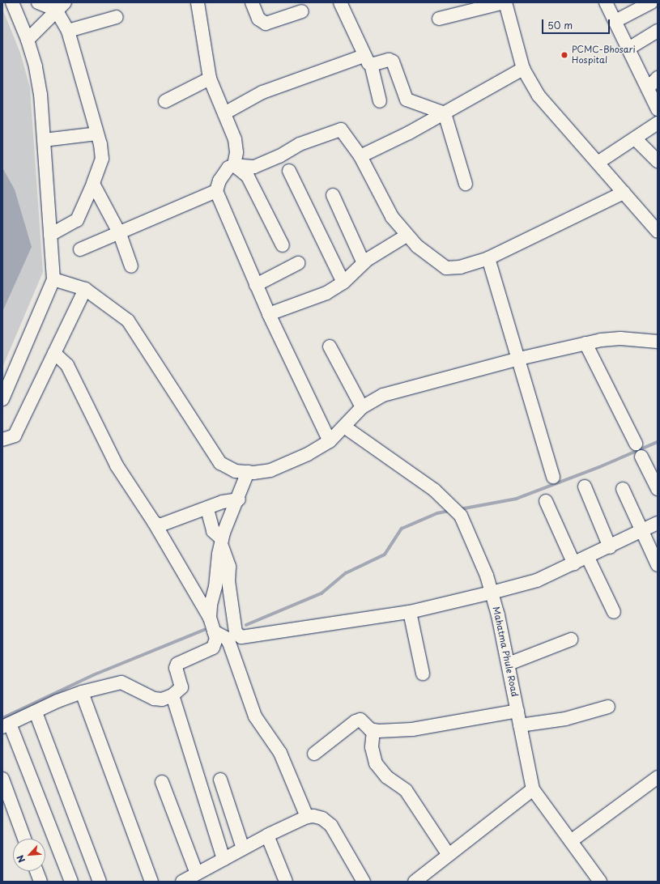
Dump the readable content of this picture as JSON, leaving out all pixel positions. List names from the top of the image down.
{
  "streets": {
    "street": ["Mahatma Phule Road"]
  },
  "places": ["PCMC-Bhosari Hospital"],
  "scale_bar": "50 m",
  "north": "bottom left"
}
